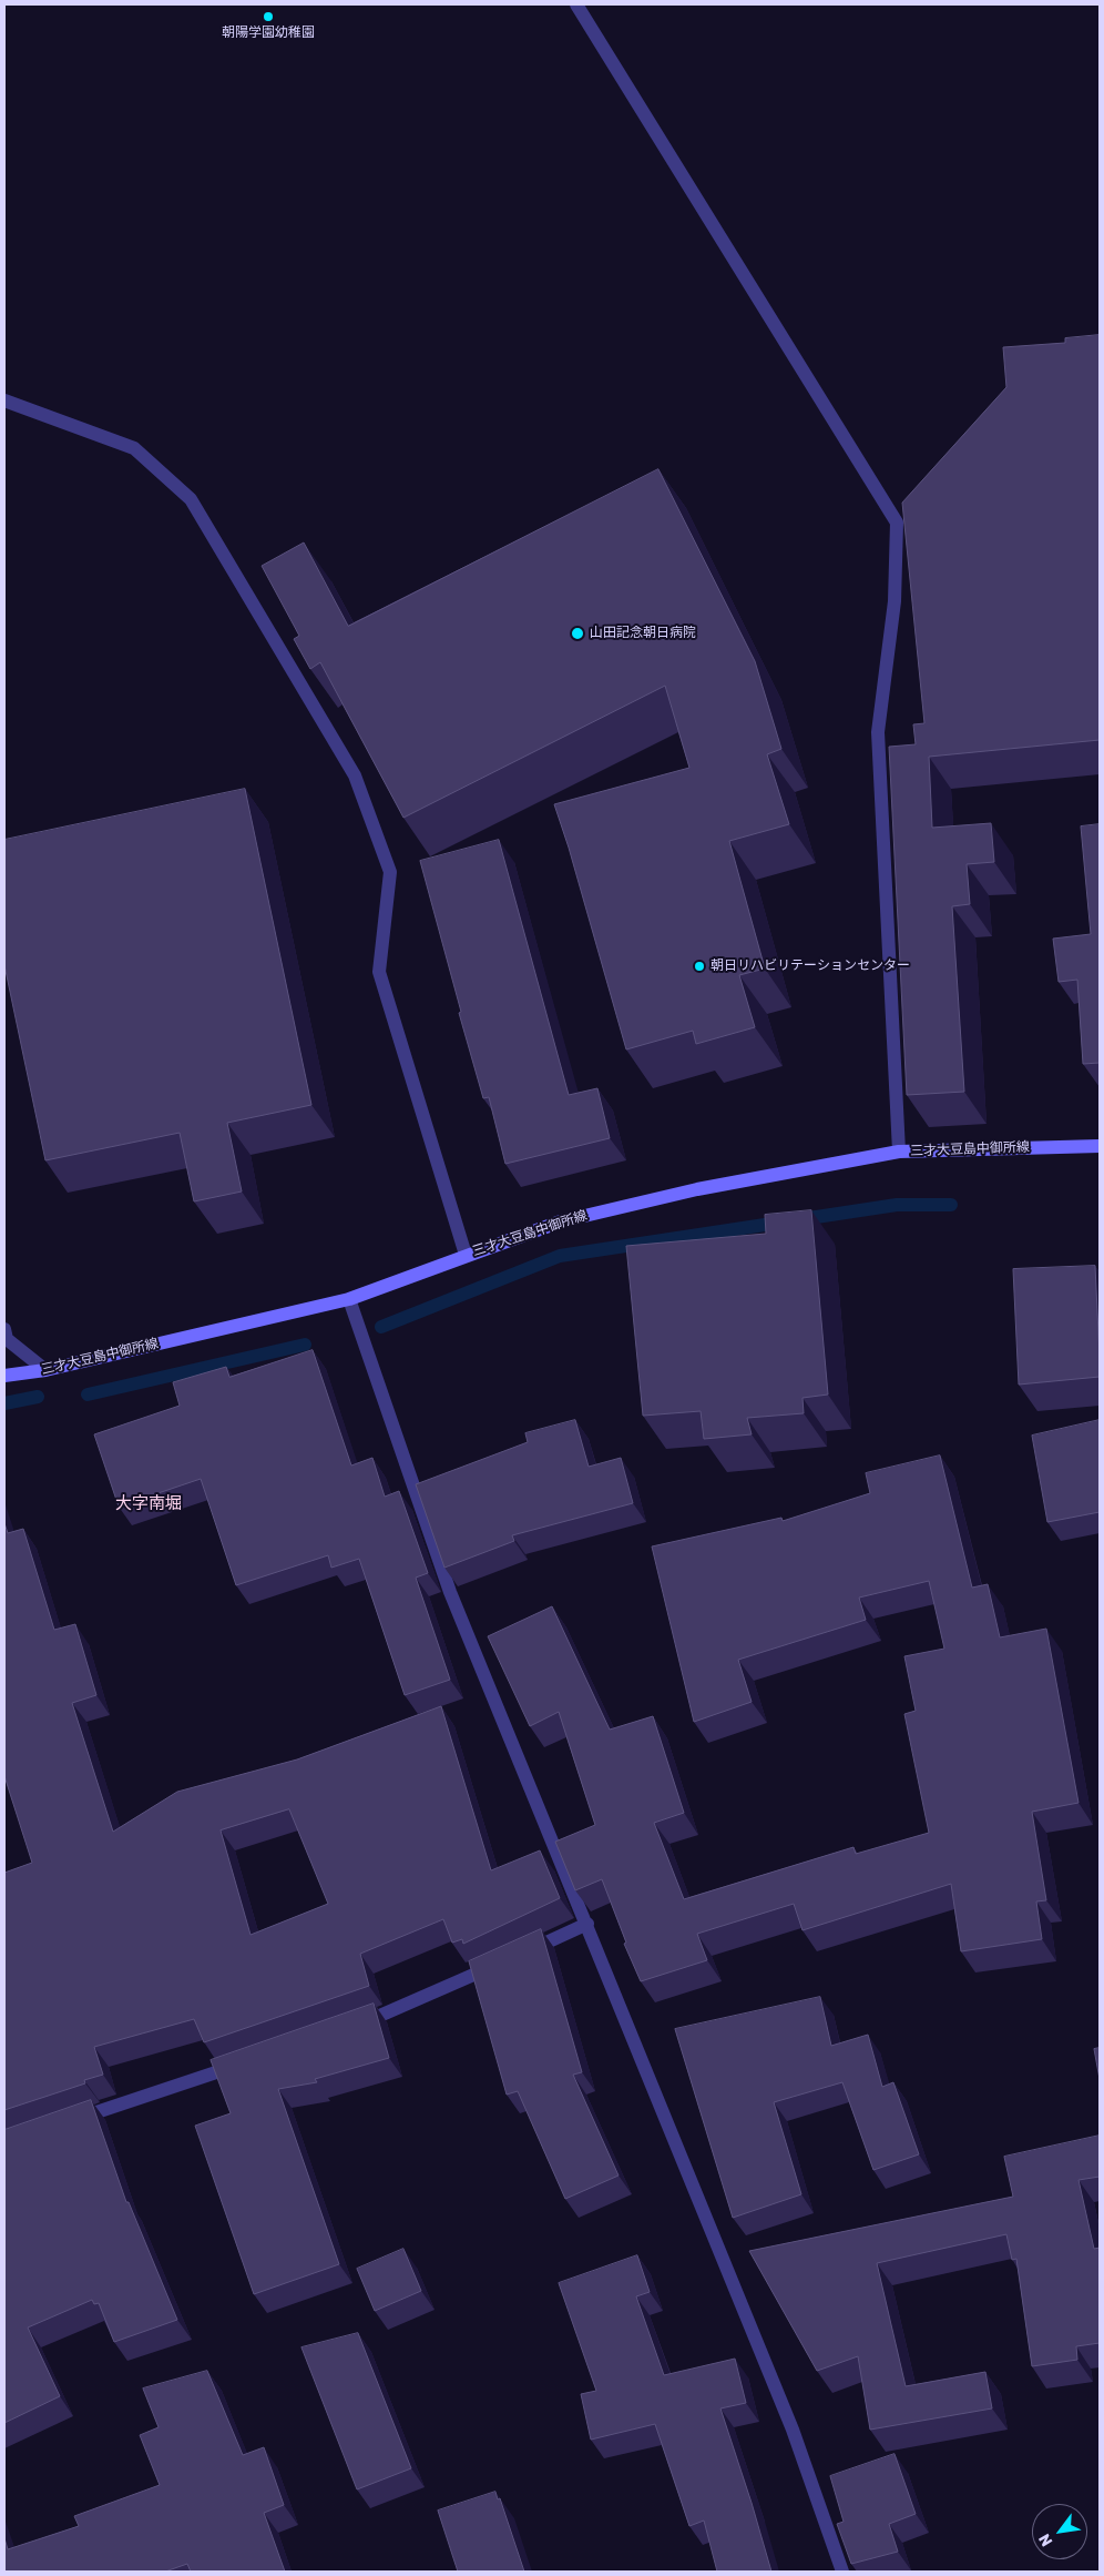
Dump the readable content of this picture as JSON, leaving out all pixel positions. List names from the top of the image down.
{
  "streets": {
    "main road": ["三才大豆島中御所線"]
  },
  "districts": ["大字南堀"],
  "places": ["朝陽学園幼稚園", "山田記念朝日病院", "朝日リハビリテーションセンター"],
  "north": "bottom left"
}
